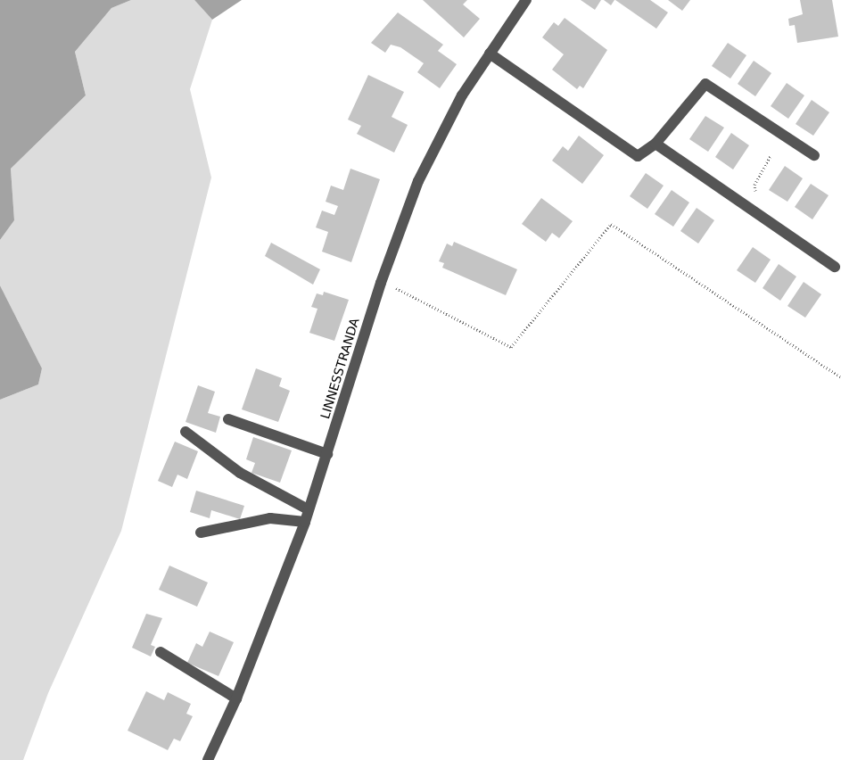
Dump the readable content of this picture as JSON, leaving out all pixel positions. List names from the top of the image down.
{
  "streets": {
    "street": ["LINNESSTRANDA"]
  }
}
